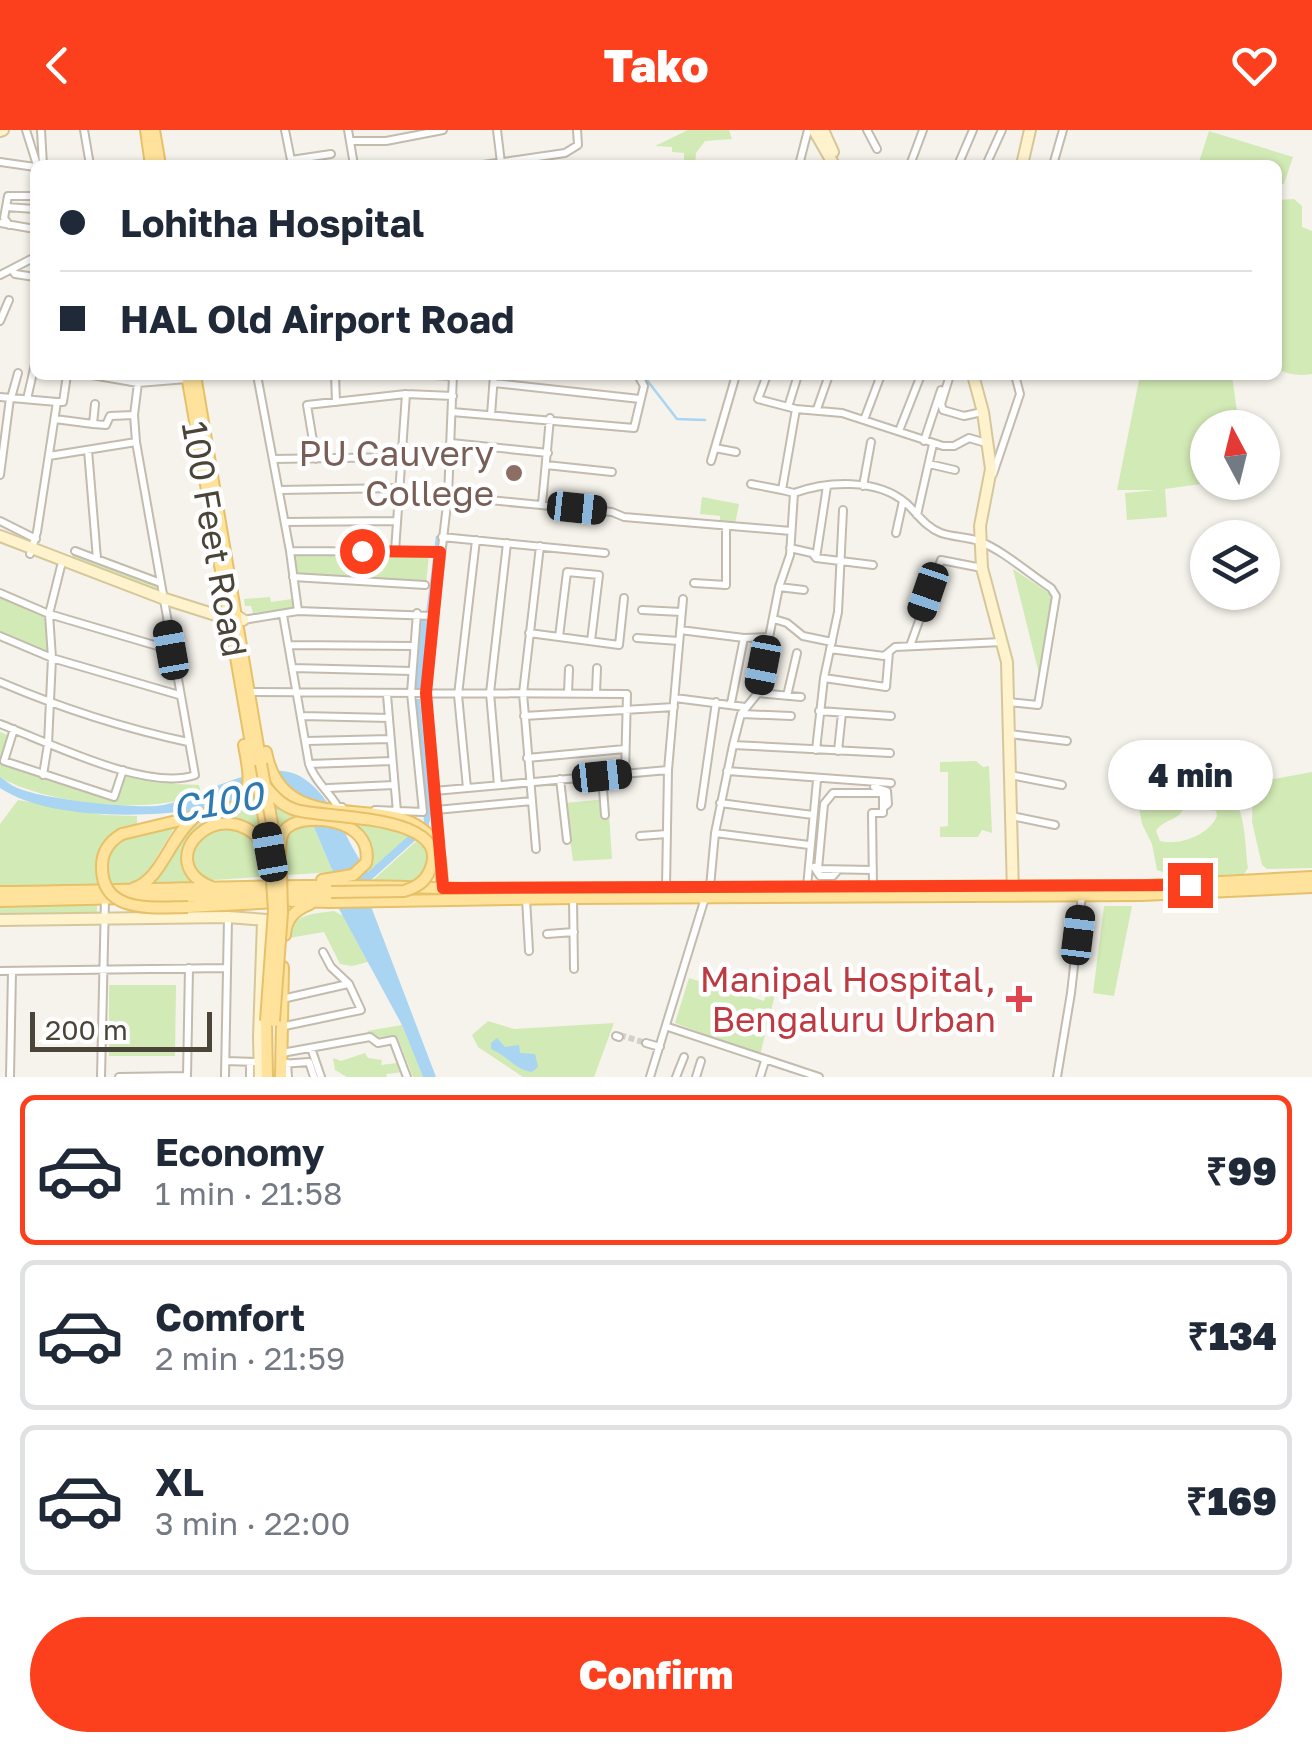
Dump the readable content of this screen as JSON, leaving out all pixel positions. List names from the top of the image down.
{
  "streets": {
    "main road": ["100 Feet Road"]
  },
  "water": ["C100"],
  "places": {
    "other": ["PU Cauvery College"],
    "health": ["Manipal Hospital, Bengaluru Urban"]
  },
  "scale_bar": "200 m",
  "north": "top",
  "page": {
    "header": "Tako",
    "banner": ["Lohitha Hospital", "HAL Old Airport Road"],
    "bubble": "4 min",
    "scale": "200 m",
    "list": [
      {
        "name": "Economy",
        "note": "1 min · 21:58",
        "value": "₹99"
      },
      {
        "name": "Comfort",
        "note": "2 min · 21:59",
        "value": "₹134"
      },
      {
        "name": "XL",
        "note": "3 min · 22:00",
        "value": "₹169"
      }
    ],
    "buttons": "Confirm"
  }
}
